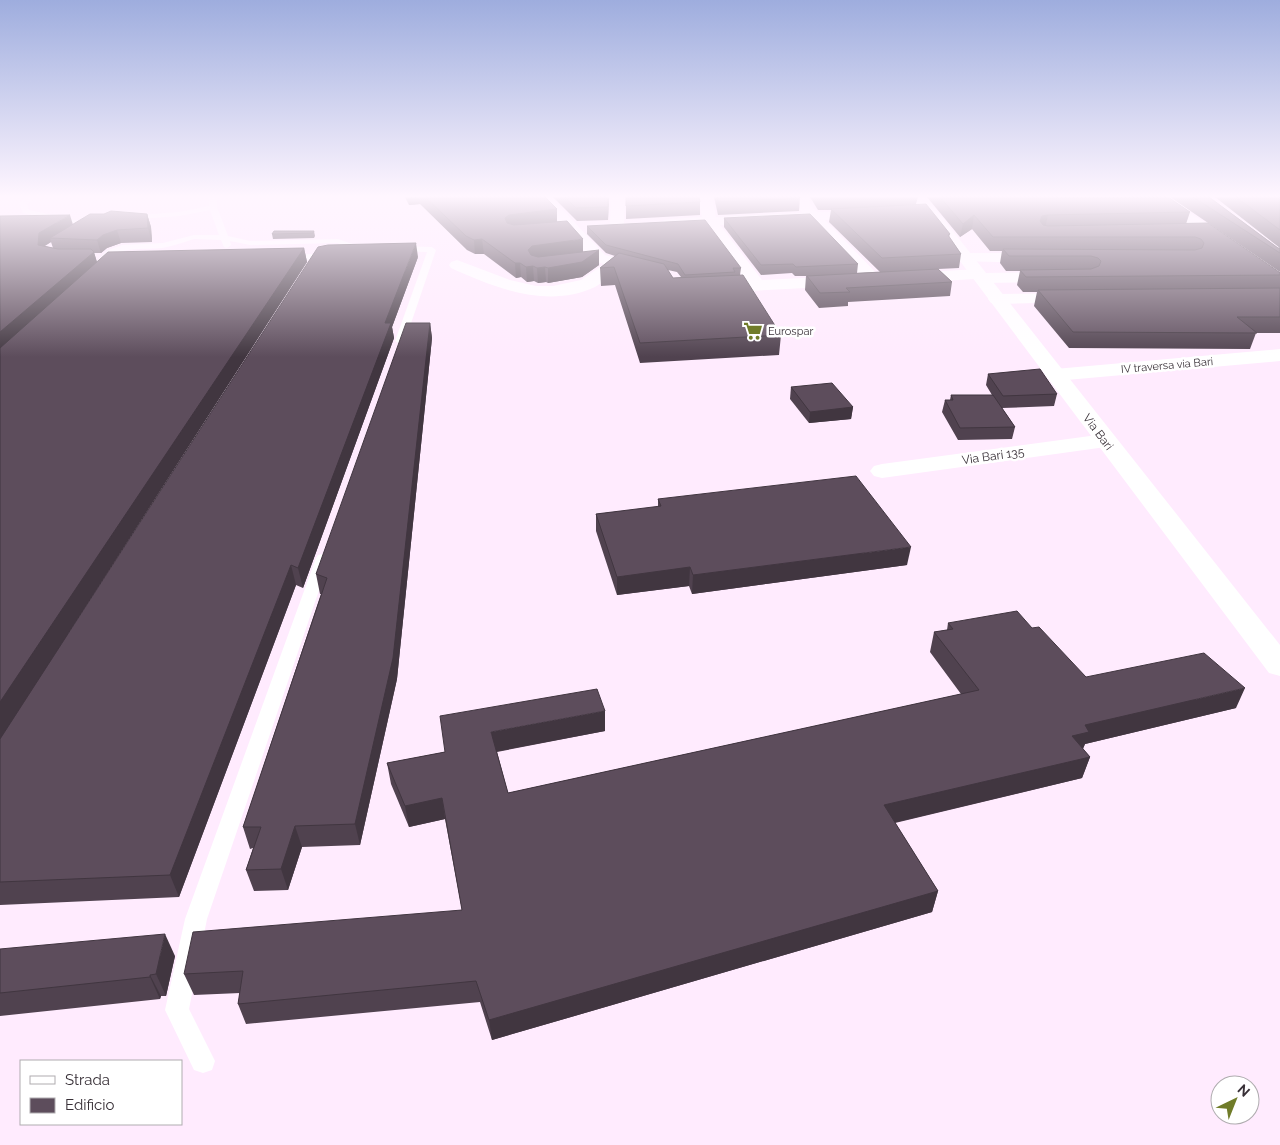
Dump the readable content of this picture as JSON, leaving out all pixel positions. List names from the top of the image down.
{
  "streets": {
    "street": ["IV traversa via Bari", "Via Bari", "Via Bari 135"]
  },
  "crossings": [
    ["IV traversa via Bari", "Via Bari"],
    ["Via Bari", "Via Bari 135"]
  ],
  "places": {
    "supermarket": ["Eurospar"]
  },
  "legend": ["Strada", "Edificio"],
  "north": "top right"
}
